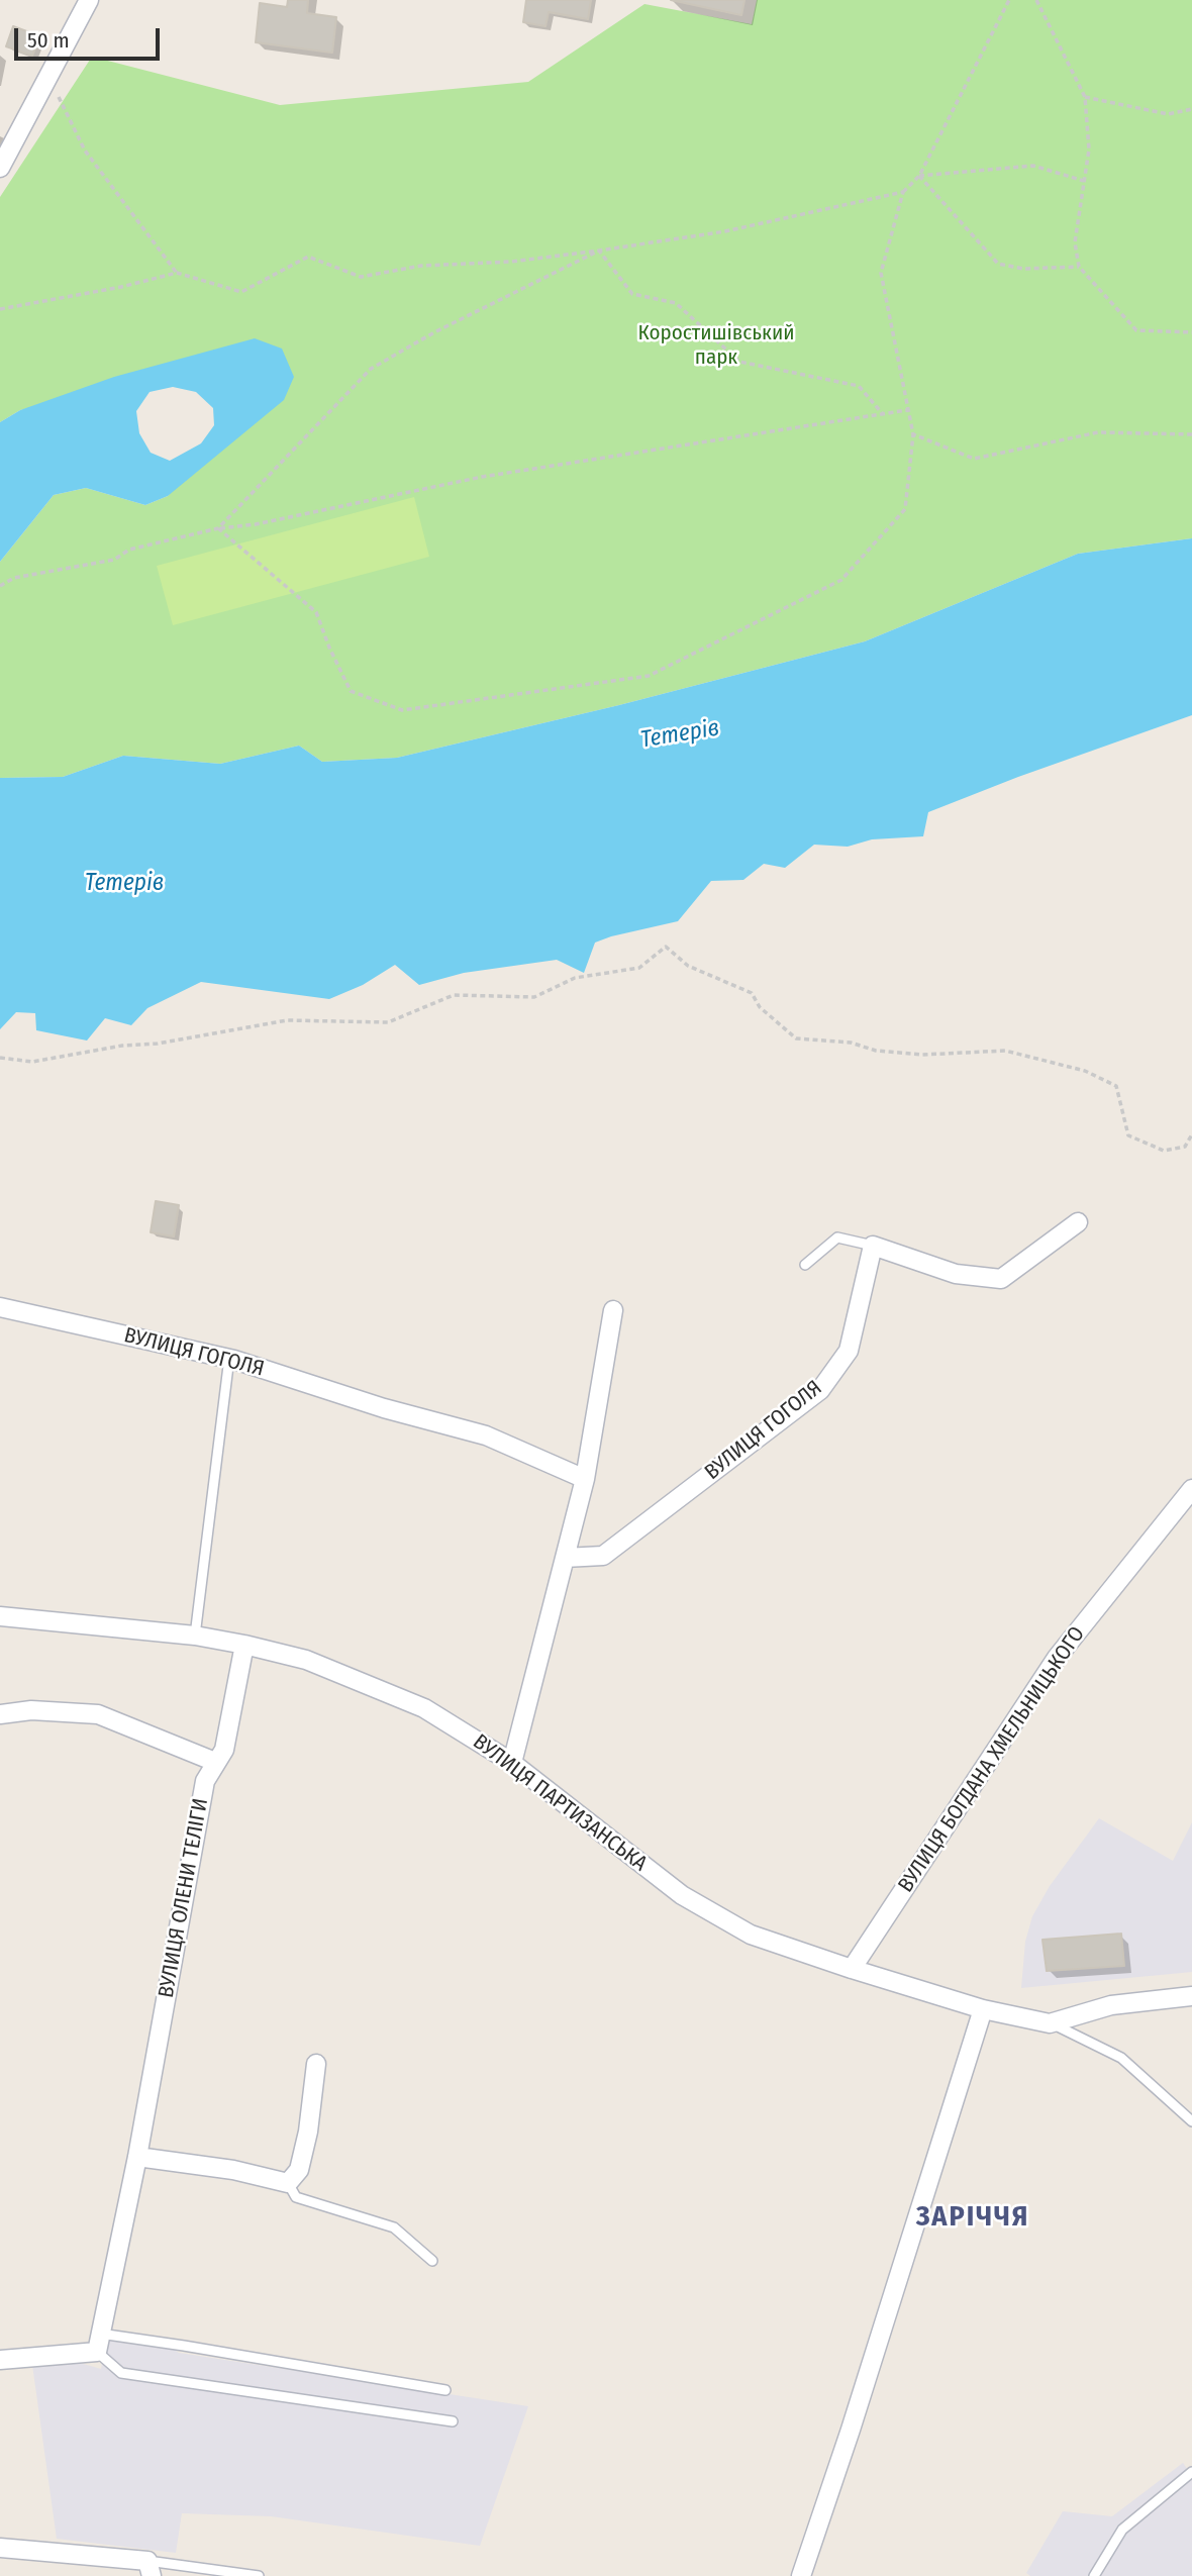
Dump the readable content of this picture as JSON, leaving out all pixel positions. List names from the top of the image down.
{
  "streets": {
    "street": [
      "ВУЛИЦЯ ГОГОЛЯ",
      "ВУЛИЦЯ БОГДАНА ХМЕЛЬНИЦЬКОГО",
      "ВУЛИЦЯ ПАРТИЗАНСЬКА",
      "ВУЛИЦЯ ОЛЕНИ ТЕЛІГИ"
    ]
  },
  "crossings": [
    ["ВУЛИЦЯ БОГДАНА ХМЕЛЬНИЦЬКОГО", "ВУЛИЦЯ ПАРТИЗАНСЬКА"],
    ["ВУЛИЦЯ ПАРТИЗАНСЬКА", "ВУЛИЦЯ ОЛЕНИ ТЕЛІГИ"]
  ],
  "districts": ["ЗАРІЧЧЯ"],
  "water": ["Тетерів"],
  "parks": ["Коростишівський парк"],
  "scale_bar": "50 m"
}
